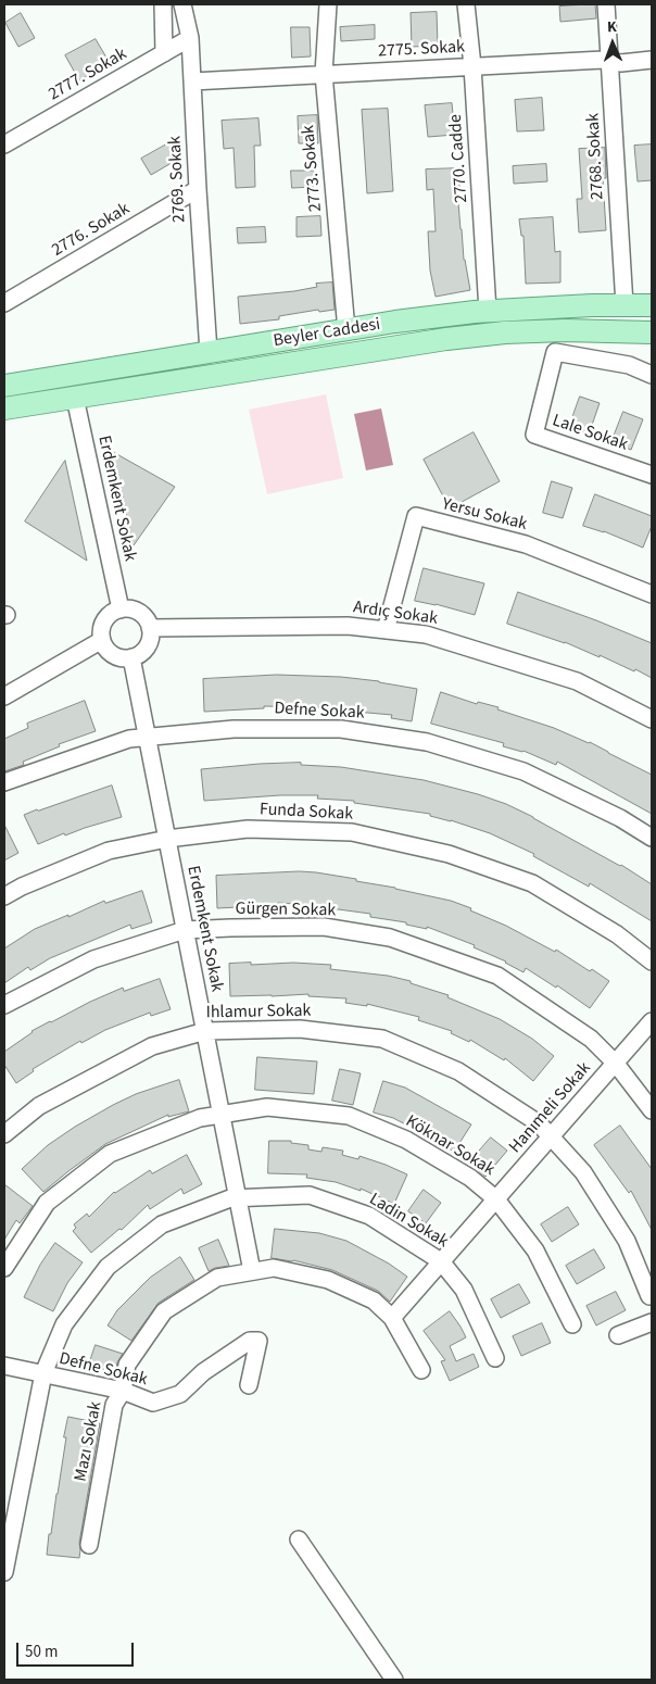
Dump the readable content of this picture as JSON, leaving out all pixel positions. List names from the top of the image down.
{
  "streets": {
    "main road": ["Beyler Caddesi"],
    "street": [
      "2775. Sokak",
      "2777. Sokak",
      "2768. Sokak",
      "2770. Cadde",
      "2773. Sokak",
      "2769. Sokak",
      "2776. Sokak",
      "Lale Sokak",
      "Erdemkent Sokak",
      "Yersu Sokak",
      "Ardıç Sokak",
      "Defne Sokak",
      "Funda Sokak",
      "Gürgen Sokak",
      "Ihlamur Sokak",
      "Hanımeli Sokak",
      "Köknar Sokak",
      "Ladin Sokak",
      "Mazı Sokak"
    ]
  },
  "crossings": [
    ["2775. Sokak", "2768. Sokak"],
    ["2775. Sokak", "2770. Cadde"],
    ["2775. Sokak", "2773. Sokak"],
    ["2775. Sokak", "2769. Sokak"],
    ["2777. Sokak", "2769. Sokak"],
    ["2768. Sokak", "Beyler Caddesi"],
    ["2770. Cadde", "Beyler Caddesi"],
    ["2773. Sokak", "Beyler Caddesi"],
    ["2769. Sokak", "2776. Sokak"],
    ["2769. Sokak", "Beyler Caddesi"],
    ["Beyler Caddesi", "Erdemkent Sokak"],
    ["Erdemkent Sokak", "Ardıç Sokak"],
    ["Erdemkent Sokak", "Defne Sokak"],
    ["Erdemkent Sokak", "Funda Sokak"],
    ["Erdemkent Sokak", "Gürgen Sokak"],
    ["Erdemkent Sokak", "Ihlamur Sokak"],
    ["Erdemkent Sokak", "Köknar Sokak"],
    ["Erdemkent Sokak", "Ladin Sokak"],
    ["Erdemkent Sokak", "Mazı Sokak"],
    ["Yersu Sokak", "Ardıç Sokak"],
    ["Defne Sokak", "Ladin Sokak"],
    ["Defne Sokak", "Mazı Sokak"],
    ["Gürgen Sokak", "Hanımeli Sokak"],
    ["Ihlamur Sokak", "Hanımeli Sokak"],
    ["Hanımeli Sokak", "Köknar Sokak"],
    ["Hanımeli Sokak", "Ladin Sokak"],
    ["Hanımeli Sokak", "Mazı Sokak"]
  ],
  "scale_bar": "50 m",
  "north": "top"
}
